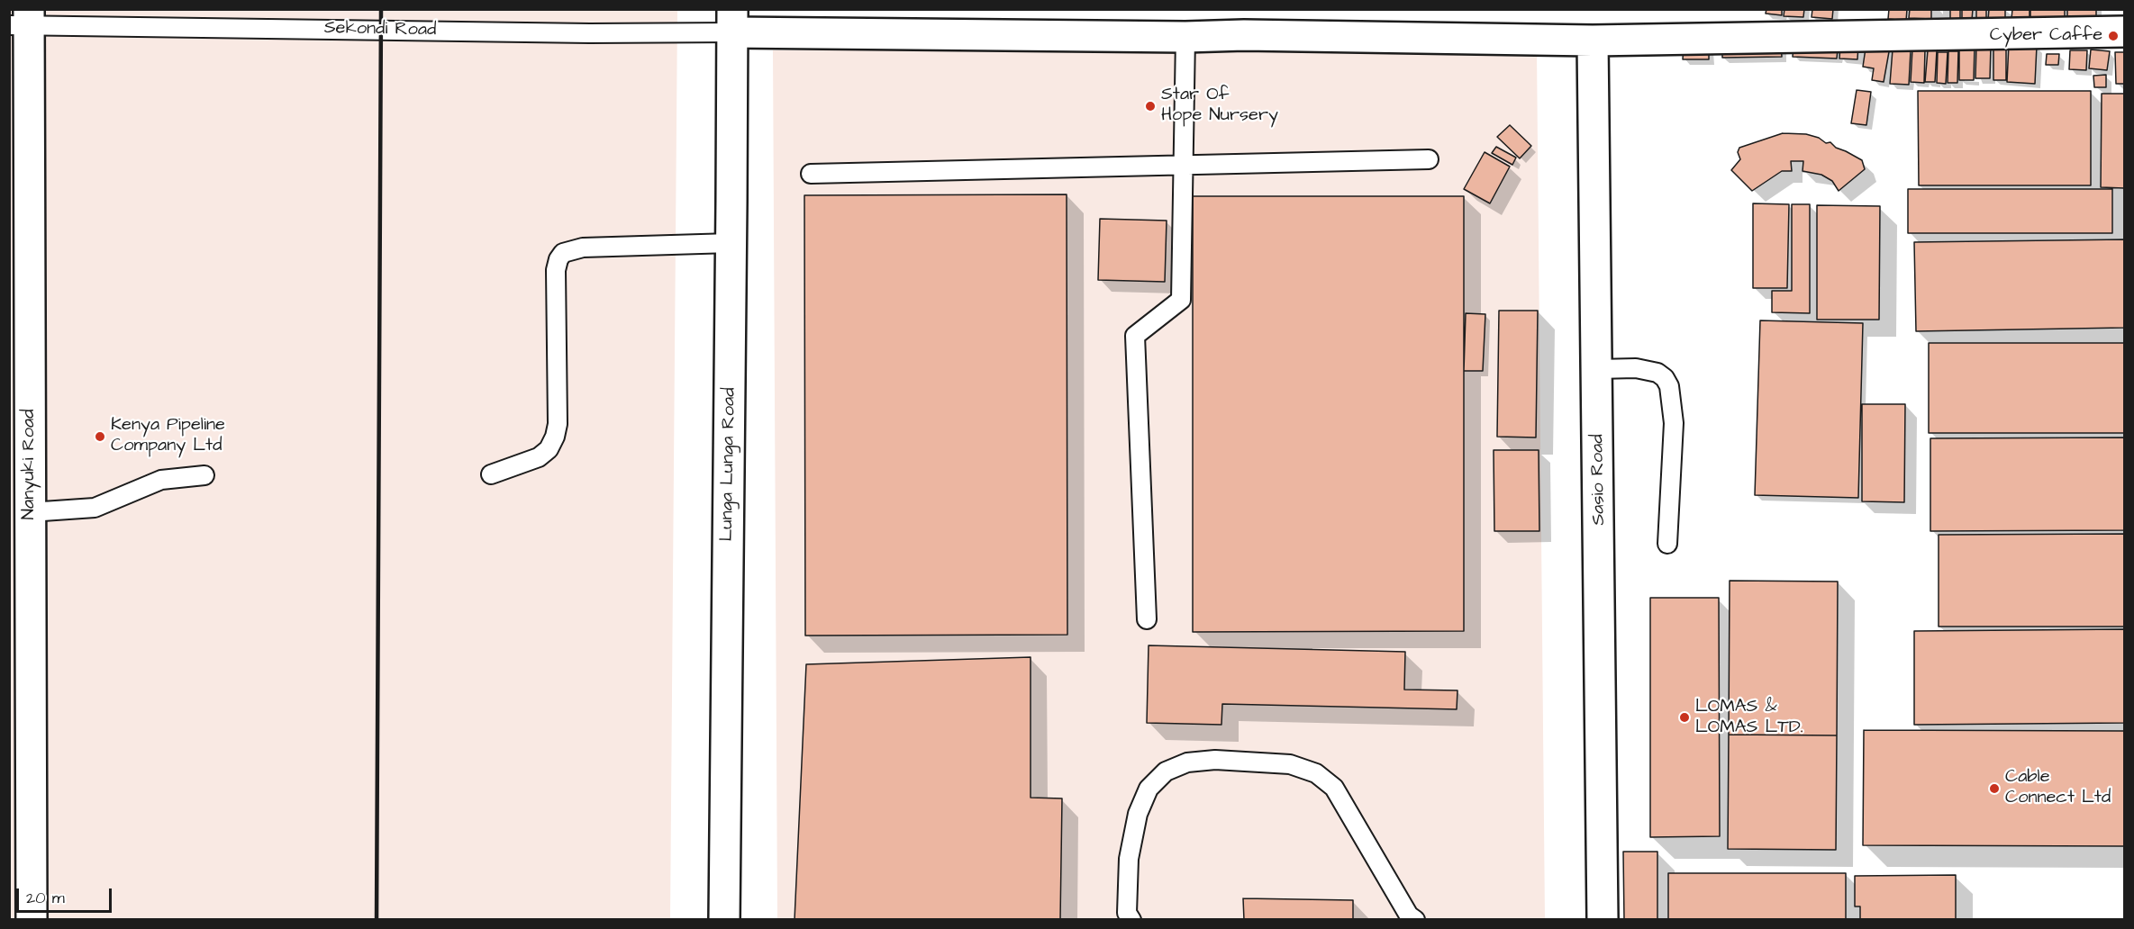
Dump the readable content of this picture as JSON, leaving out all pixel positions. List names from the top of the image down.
{
  "streets": {
    "street": ["Nanyuki Road", "Lunga Lunga Road", "Sasio Road"],
    "lane": ["Sekondi Road"]
  },
  "crossings": [
    ["Sekondi Road", "Nanyuki Road"],
    ["Sekondi Road", "Lunga Lunga Road"]
  ],
  "places": [
    "Cyber Caffe",
    "Star Of Hope Nursery",
    "Kenya Pipeline Company Ltd",
    "LOMAS & LOMAS LTD.",
    "Cable Connect Ltd"
  ],
  "scale_bar": "20 m"
}
